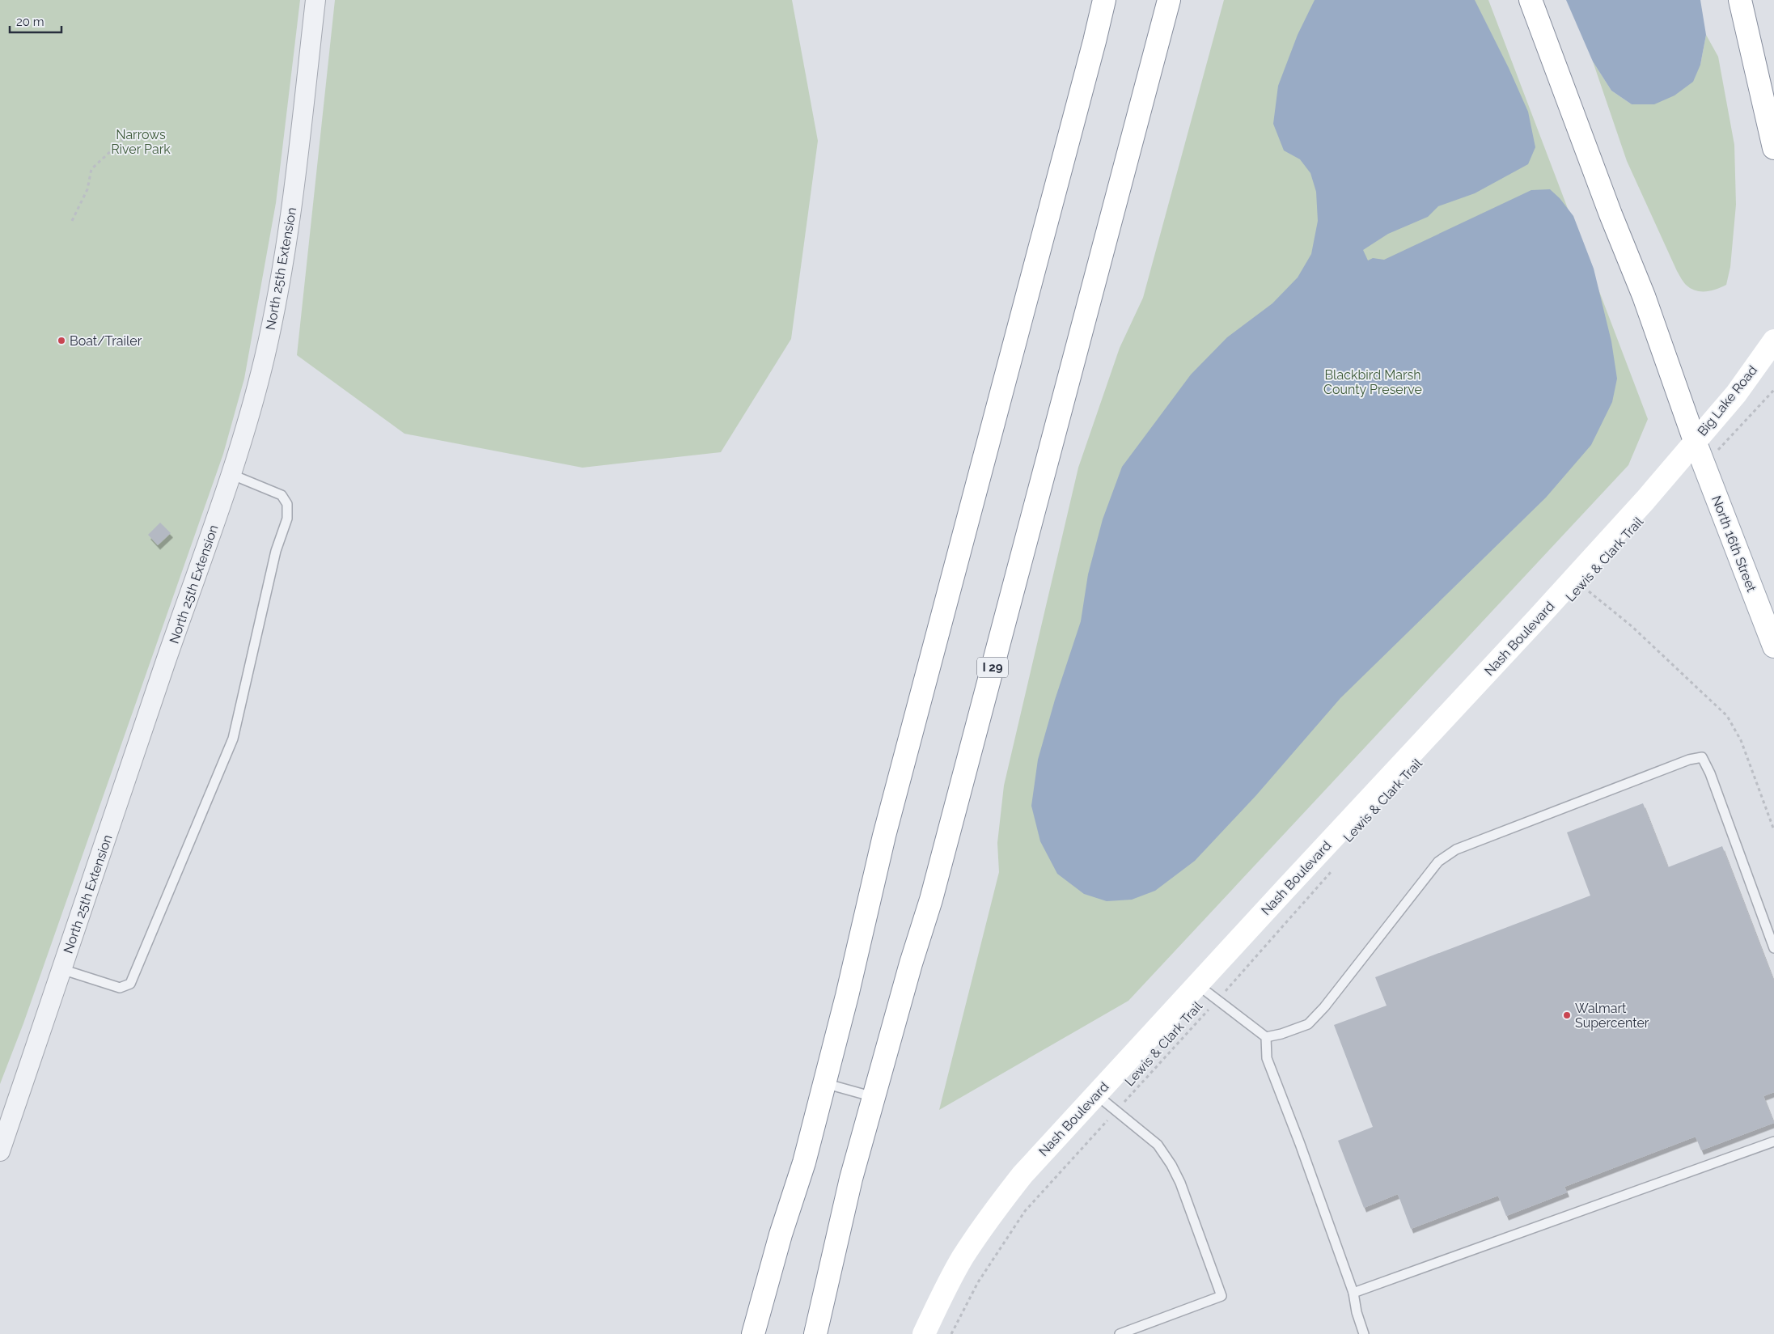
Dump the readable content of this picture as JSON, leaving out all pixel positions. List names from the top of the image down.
{
  "streets": {
    "main road": [
      "Big Lake Road",
      "North 16th Street",
      "Nash Boulevard",
      "I 29"
    ],
    "street": ["North 25th Extension"],
    "path": ["Lewis & Clark Trail"]
  },
  "crossings": [
    ["Big Lake Road", "North 16th Street"],
    ["Big Lake Road", "Nash Boulevard"],
    ["North 16th Street", "Nash Boulevard"]
  ],
  "parks": ["Narrows River Park", "Blackbird Marsh County Preserve"],
  "places": ["Boat/Trailer", "Walmart Supercenter"],
  "scale_bar": "20 m"
}
